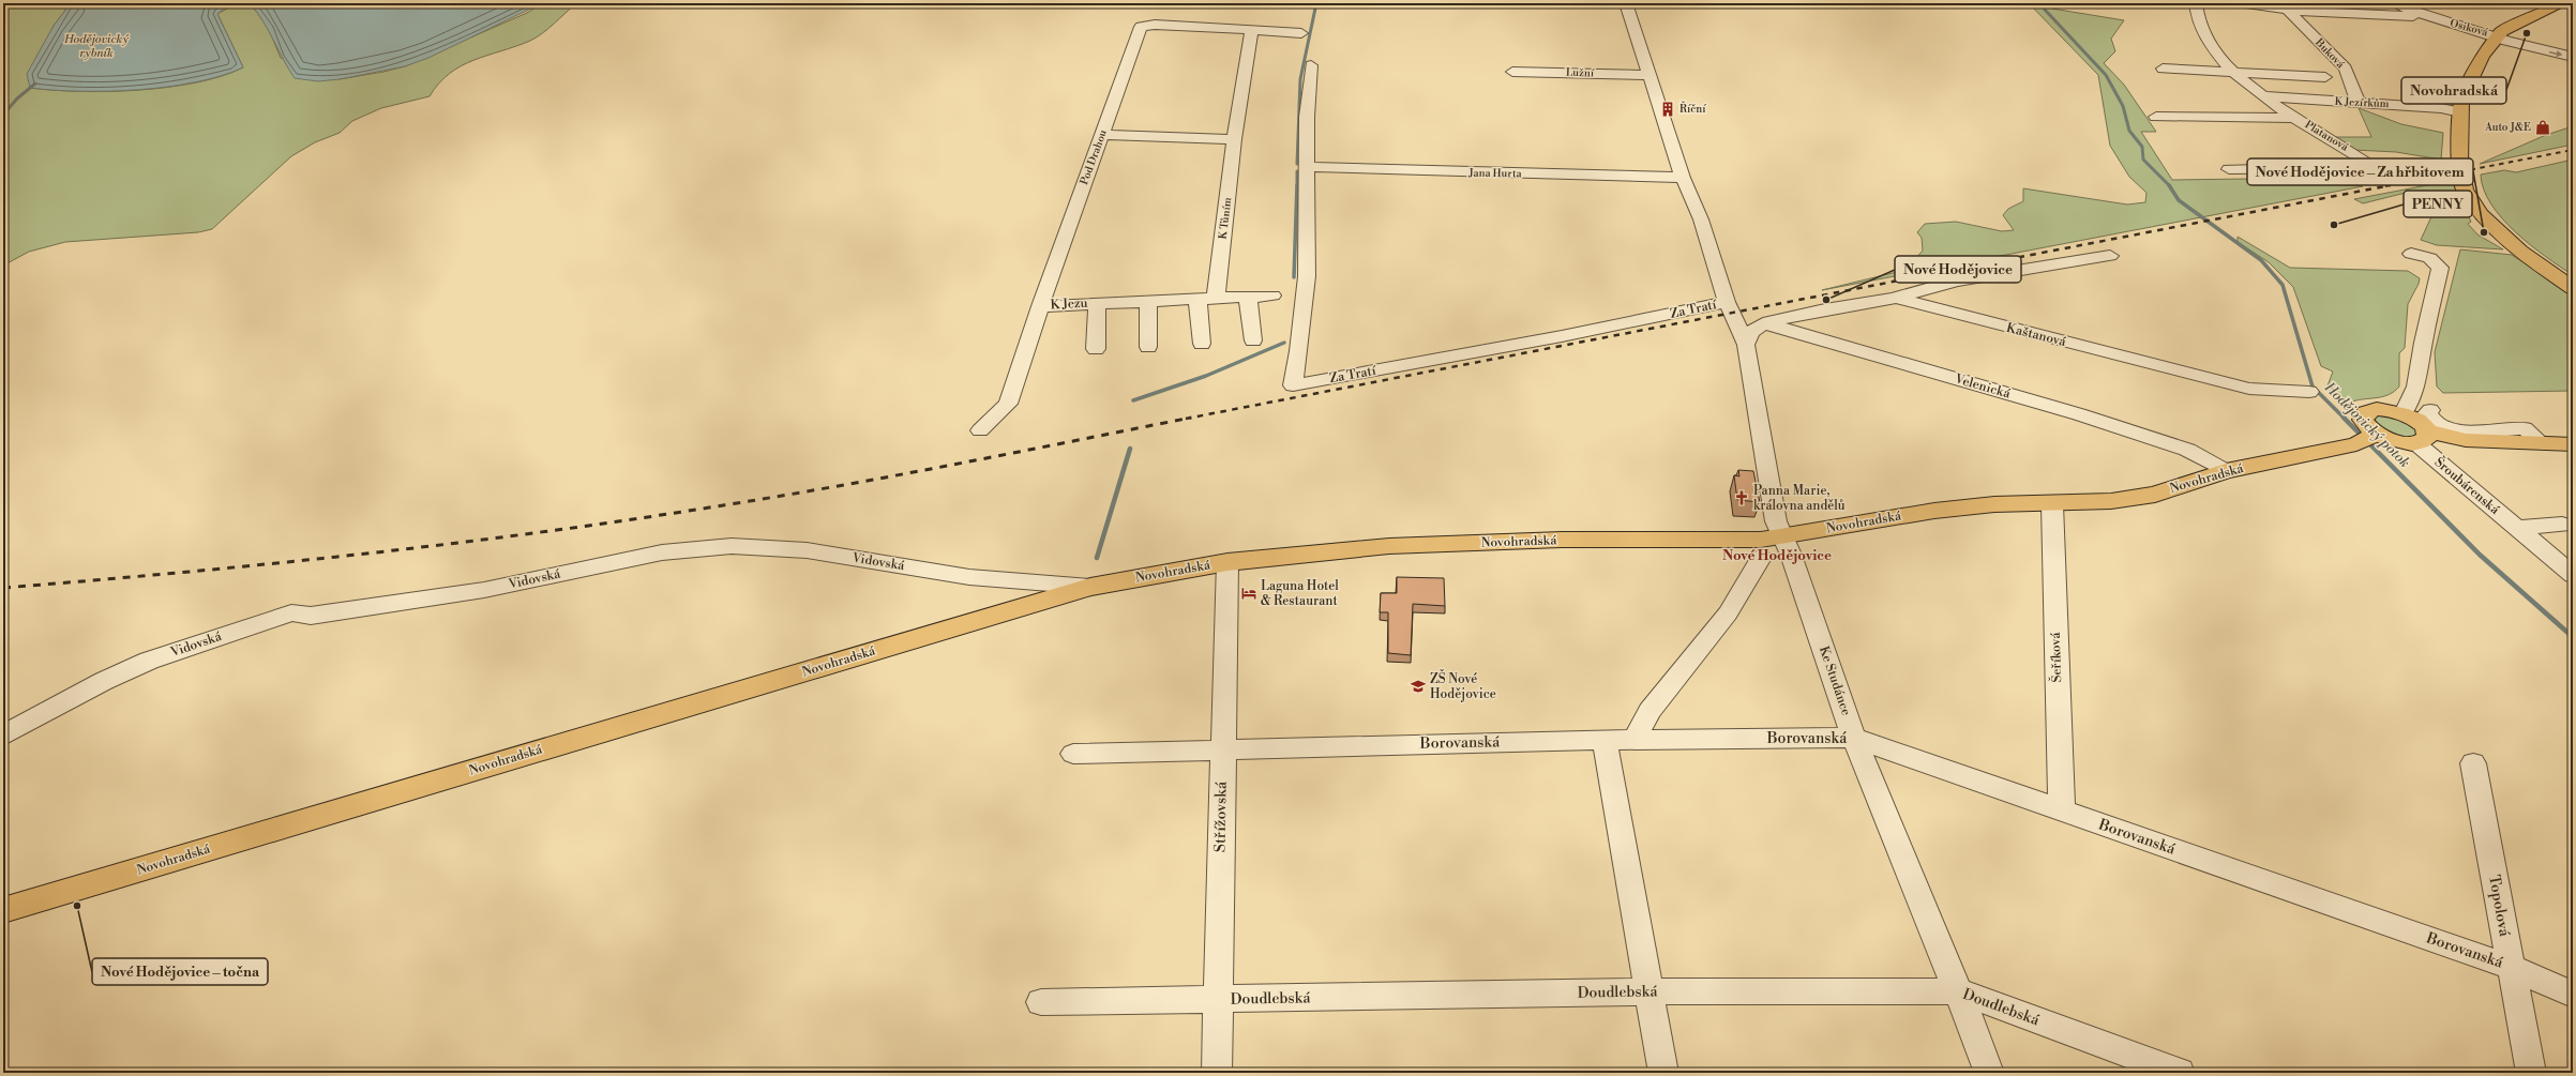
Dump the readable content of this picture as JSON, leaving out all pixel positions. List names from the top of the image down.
{
  "streets": {
    "main road": ["Novohradská"],
    "street": [
      "Osiková",
      "Buková",
      "Lužní",
      "K Jezírkům",
      "Platanová",
      "Pod Drahou",
      "Jana Hurta",
      "K Tůním",
      "K Jezu",
      "Za Tratí",
      "Kaštanová",
      "Velenická",
      "Šroubárenská",
      "Vidovská",
      "Šeříková",
      "Ke Studánce",
      "Borovanská",
      "Střížovská",
      "Topolová",
      "Doudlebská"
    ]
  },
  "crossings": [
    ["Buková", "K Jezírkům"],
    ["K Jezírkům", "Platanová"],
    ["Pod Drahou", "K Tůním"],
    ["Pod Drahou", "K Jezu"],
    ["Jana Hurta", "Za Tratí"],
    ["K Tůním", "K Jezu"],
    ["Za Tratí", "Ke Studánce"],
    ["Kaštanová", "Velenická"],
    ["Velenická", "Novohradská"],
    ["Novohradská", "Vidovská"],
    ["Novohradská", "Šeříková"],
    ["Novohradská", "Ke Studánce"],
    ["Novohradská", "Střížovská"],
    ["Šeříková", "Borovanská"],
    ["Ke Studánce", "Borovanská"],
    ["Ke Studánce", "Doudlebská"],
    ["Borovanská", "Střížovská"],
    ["Borovanská", "Topolová"],
    ["Střížovská", "Doudlebská"]
  ],
  "one_way": ["Osiková"],
  "districts": ["Nové Hodějovice"],
  "water": ["Hodějovický rybník", "Hodějovický potok"],
  "places": {
    "other": [
      "Novohradská",
      "PENNY",
      "Nové Hodějovice – Za hřbitovem",
      "Nové Hodějovice",
      "Nové Hodějovice – točna"
    ],
    "building": ["Říční"],
    "shop": ["Auto J&E"],
    "church": ["Panna Marie, královna andělů"],
    "hotel": ["Laguna Hotel & Restaurant"],
    "school or university": ["ZŠ Nové Hodějovice"]
  }
}
